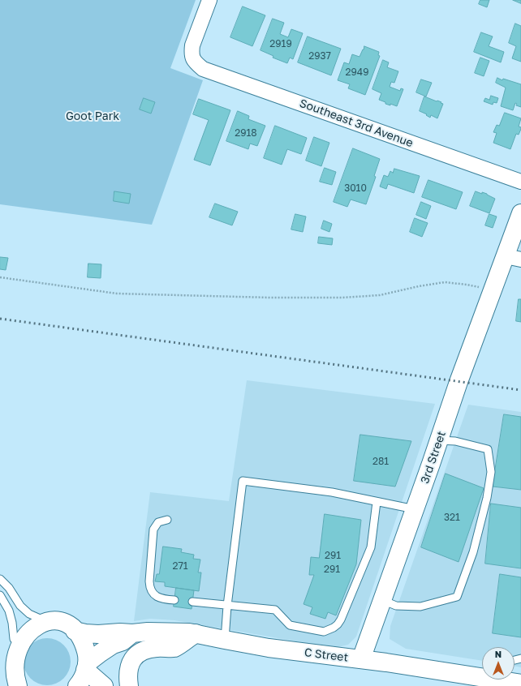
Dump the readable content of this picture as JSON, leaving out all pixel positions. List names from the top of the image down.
{
  "streets": {
    "main road": ["3rd Street", "C Street"],
    "street": ["Southeast 3rd Avenue"]
  },
  "crossings": [
    ["3rd Street", "C Street"]
  ],
  "parks": ["Goot Park"],
  "house_numbers": [
    "2919",
    "2937",
    "2949",
    "2918",
    "3010",
    "281",
    "321",
    "291",
    "271",
    "291"
  ],
  "north": "top"
}
